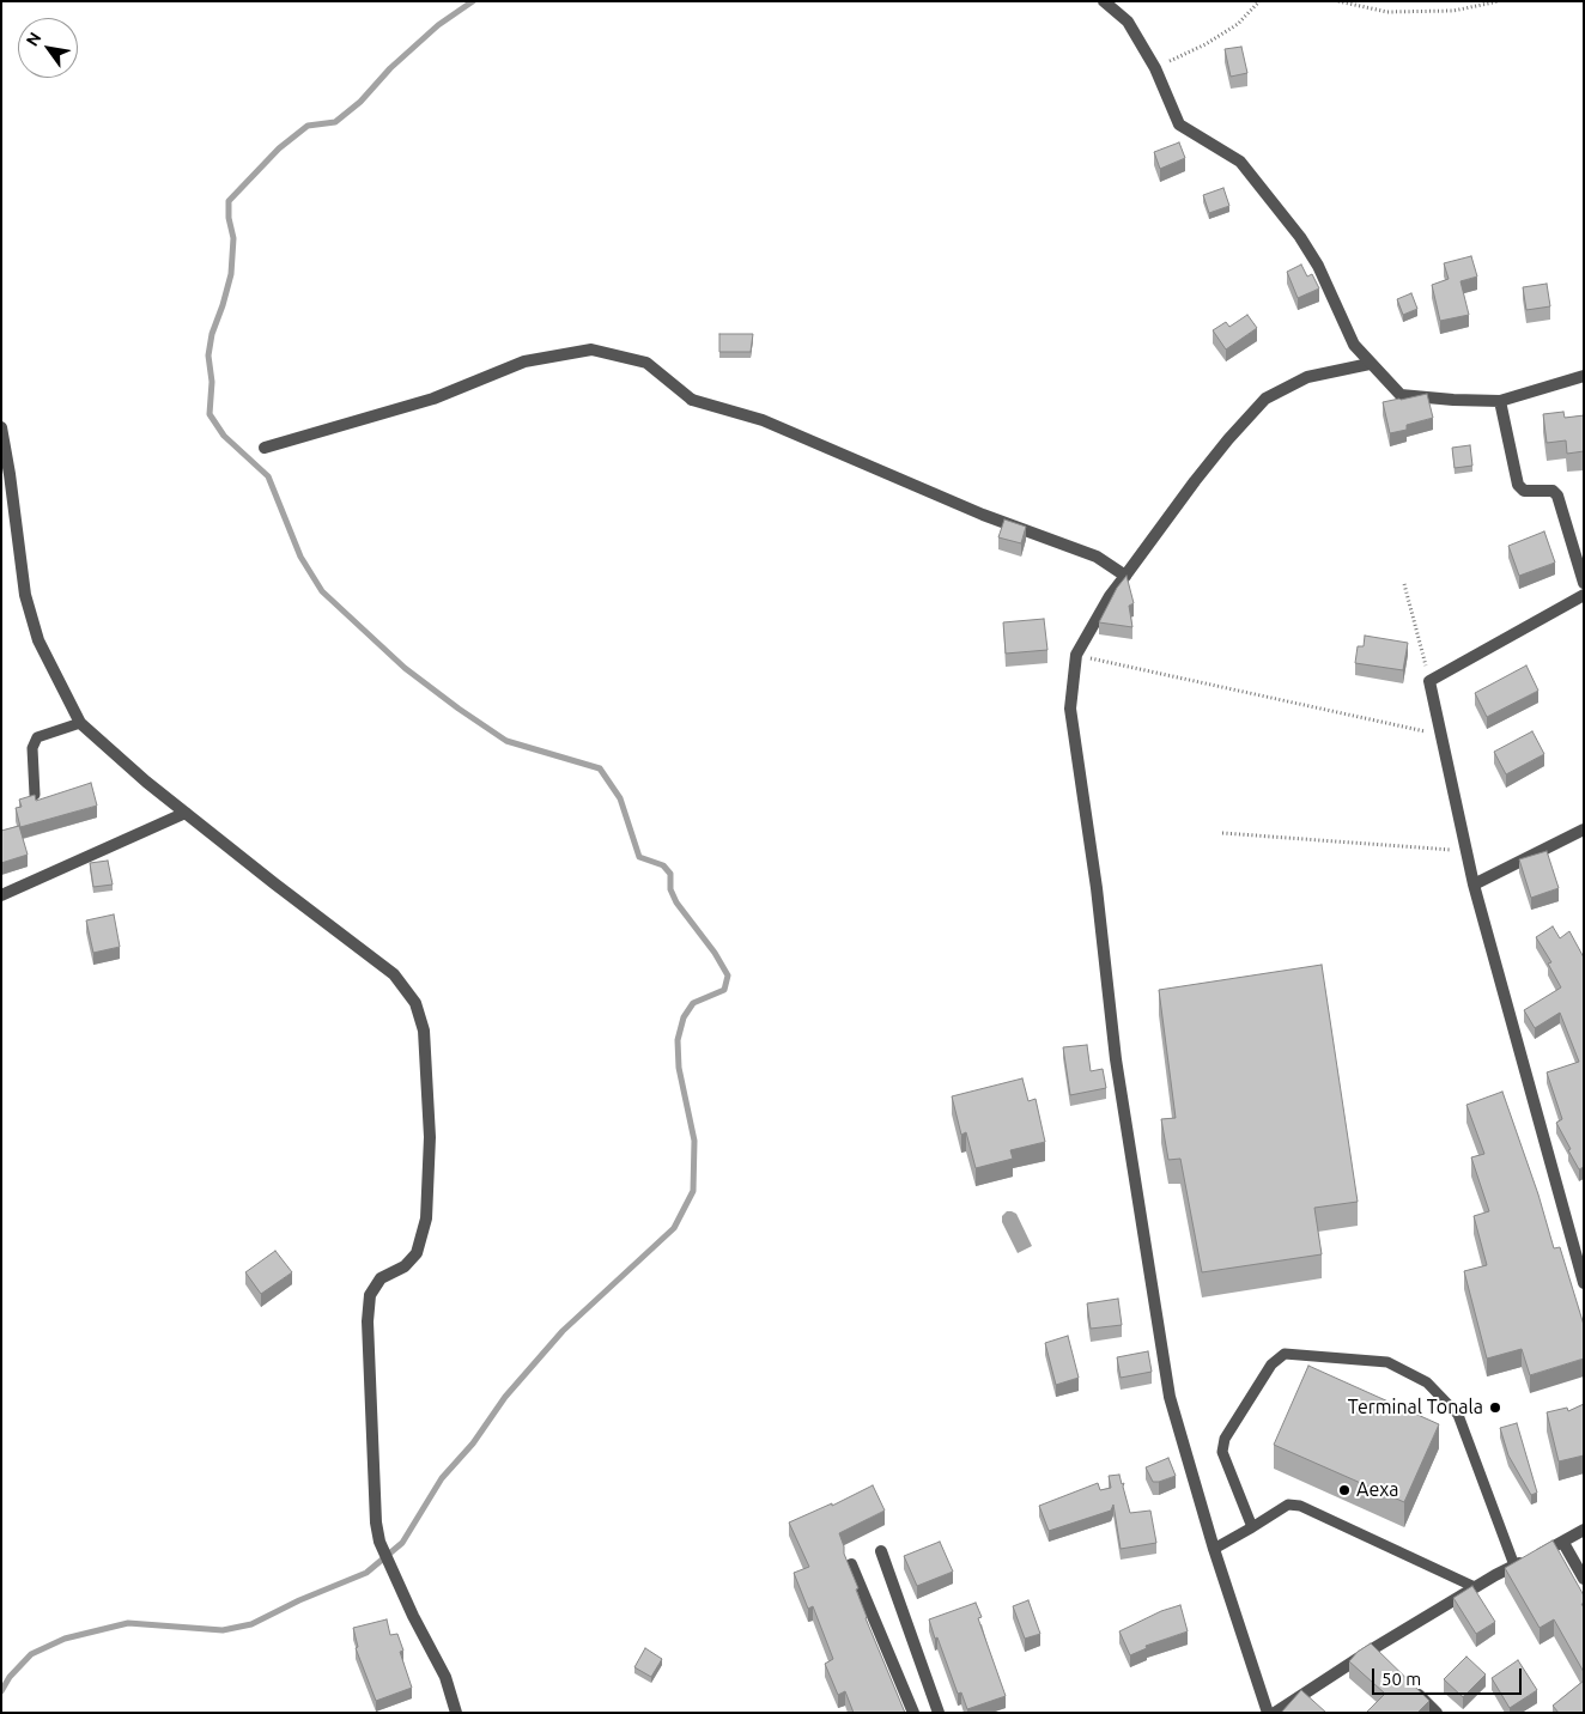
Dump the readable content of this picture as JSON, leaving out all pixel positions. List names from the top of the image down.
{
  "places": ["Terminal Tonala", "Aexa"],
  "scale_bar": "50 m",
  "north": "top left"
}
